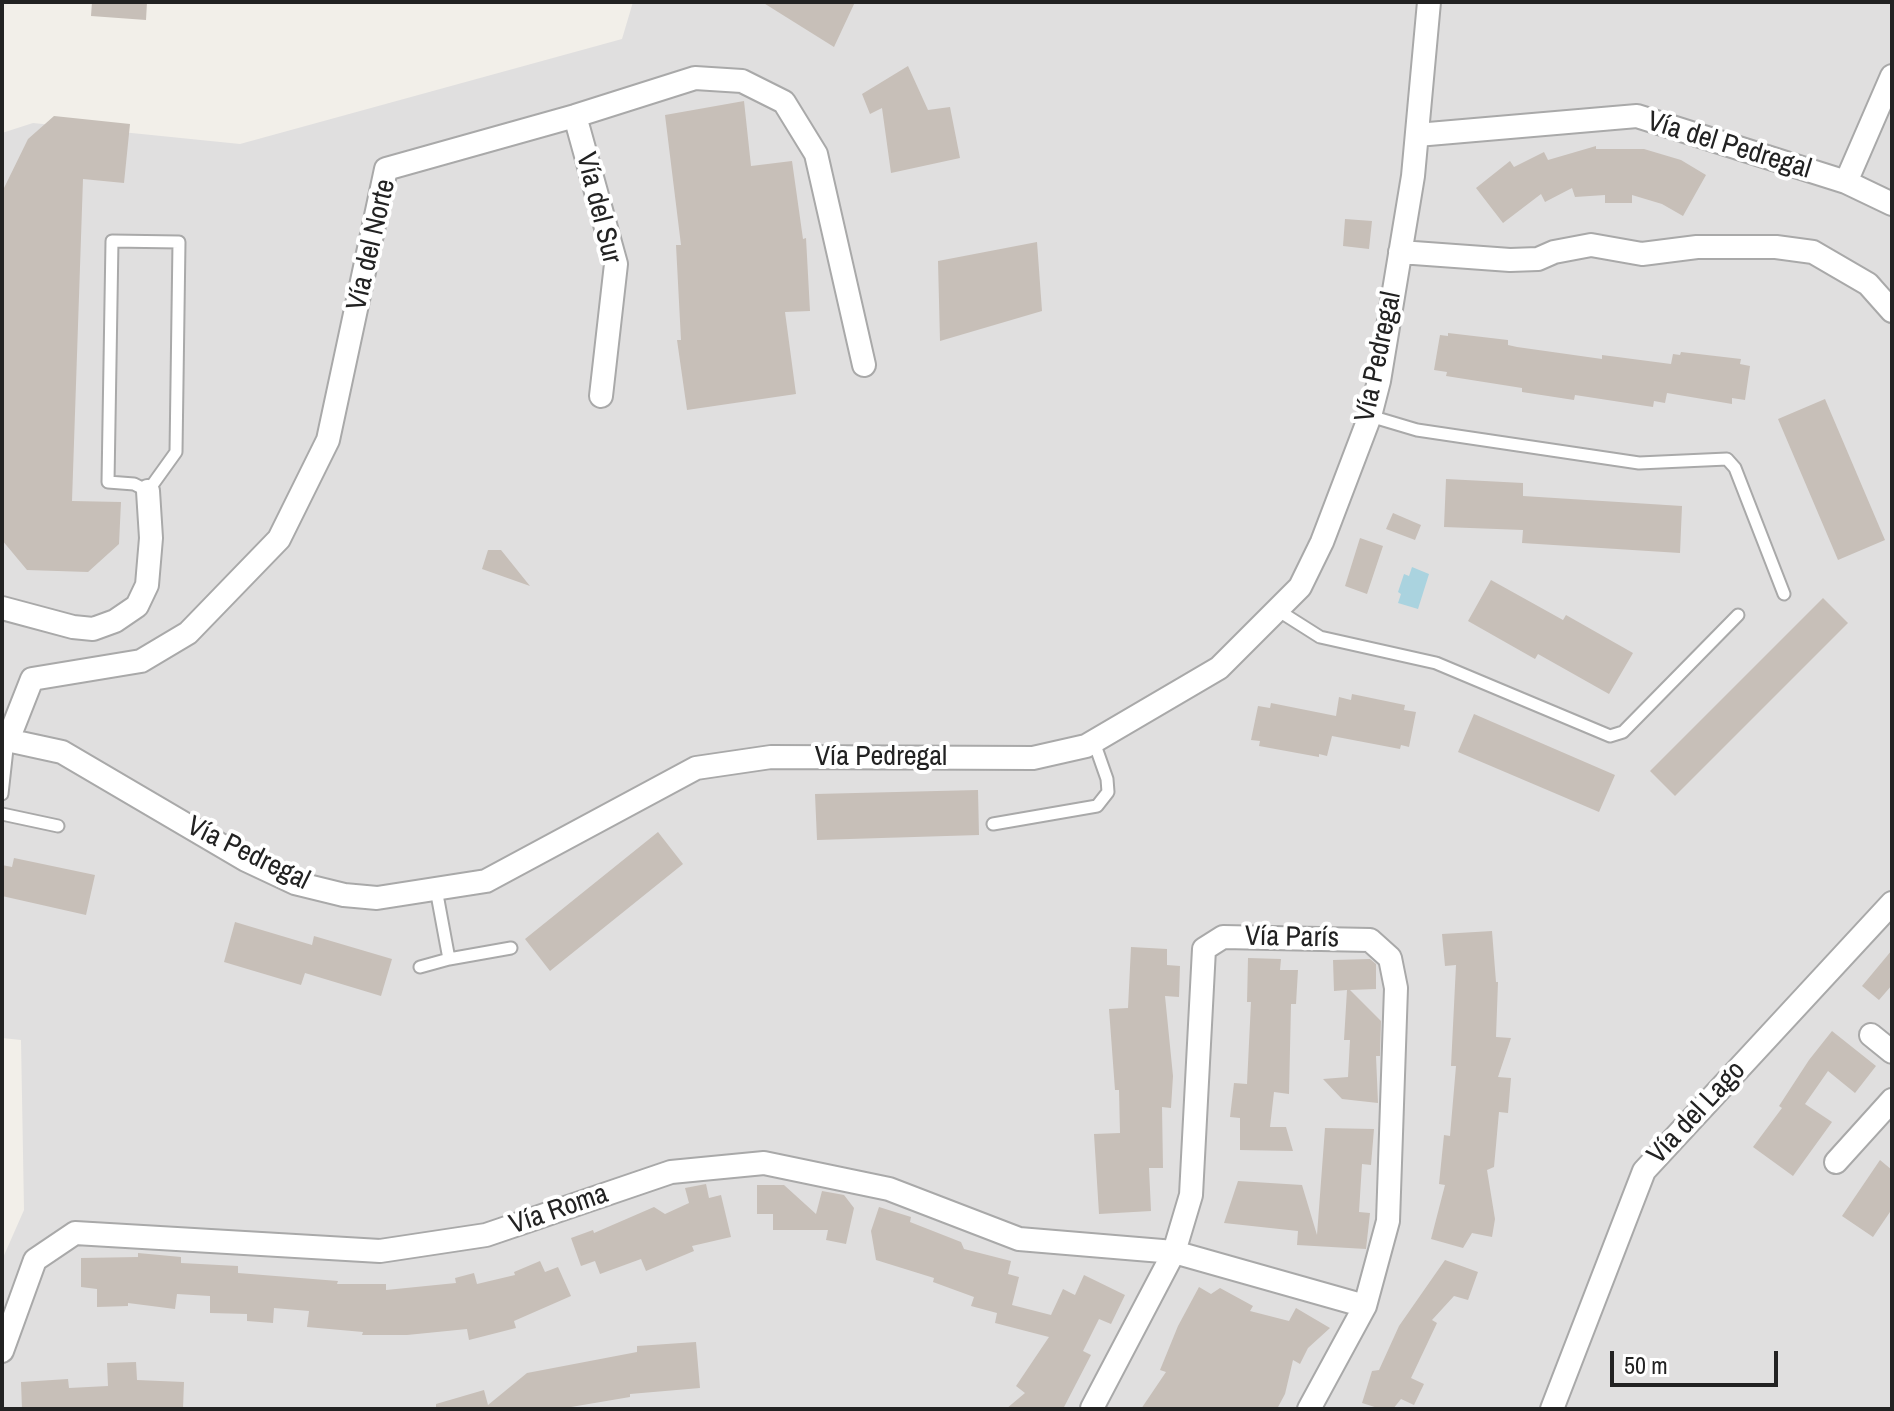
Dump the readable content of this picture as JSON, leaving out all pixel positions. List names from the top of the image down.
{
  "streets": {
    "street": [
      "Vía del Pedregal",
      "Vía del Sur",
      "Vía del Norte",
      "Vía Pedregal",
      "Vía París",
      "Vía del Lago",
      "Vía Roma"
    ]
  },
  "crossings": [
    ["Vía del Pedregal", "Vía Pedregal"],
    ["Vía del Sur", "Vía del Norte"],
    ["Vía del Norte", "Vía Pedregal"],
    ["Vía París", "Vía Roma"]
  ],
  "scale_bar": "50 m"
}
